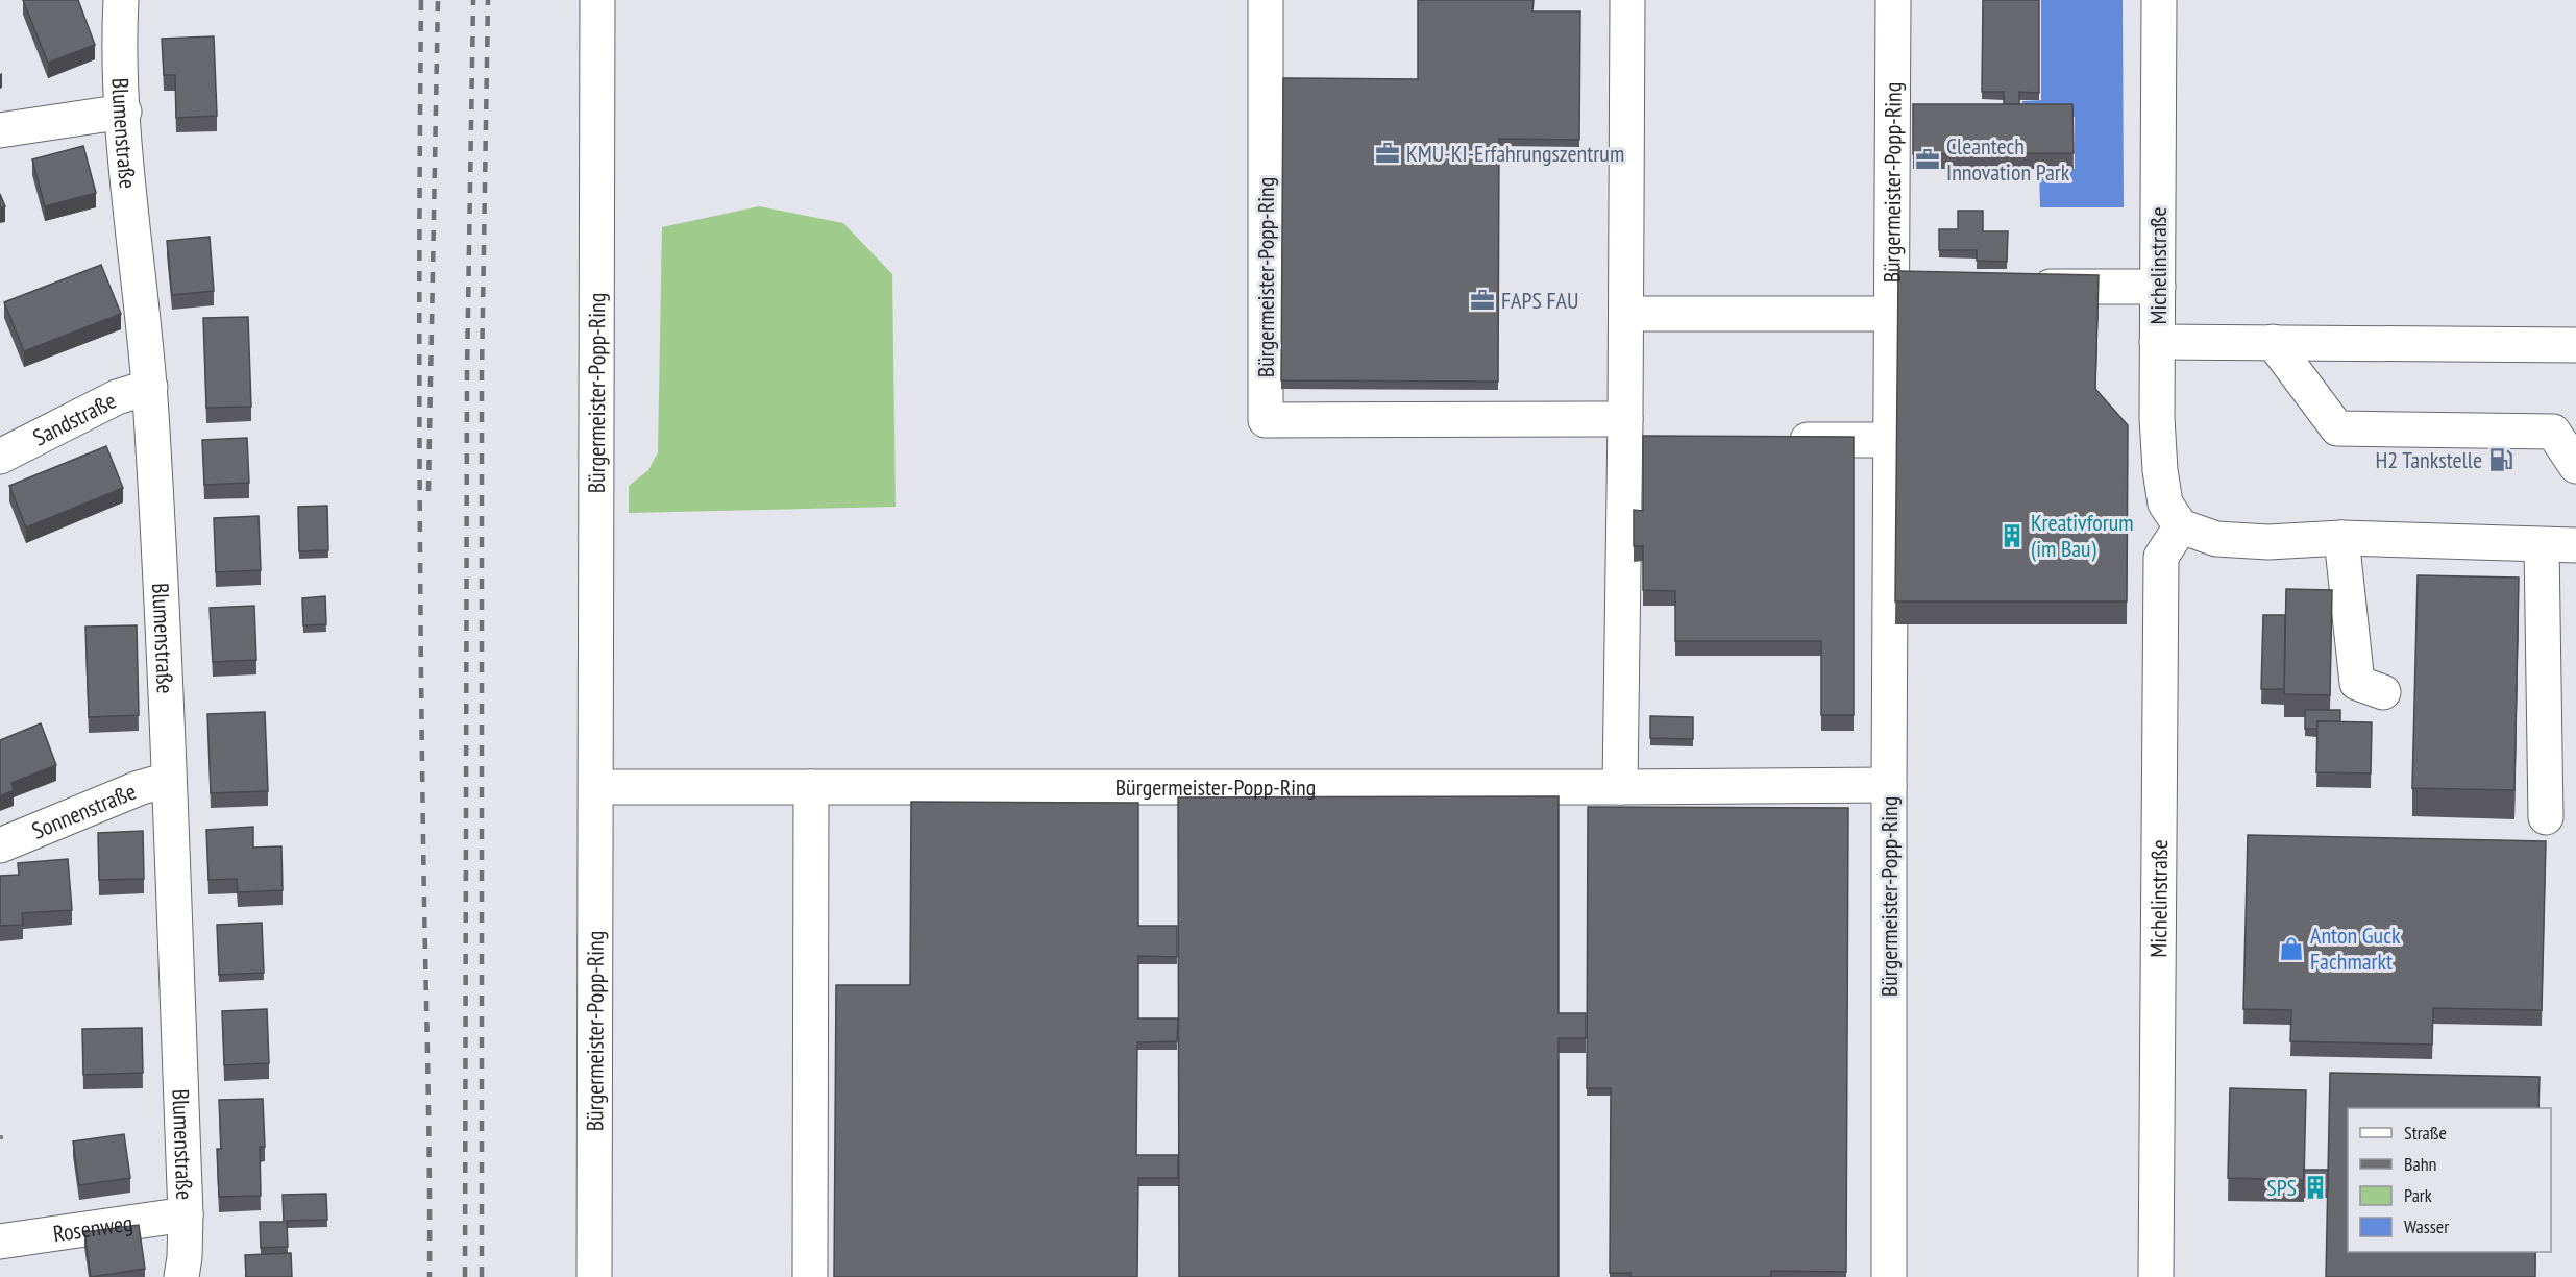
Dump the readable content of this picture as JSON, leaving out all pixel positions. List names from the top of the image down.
{
  "streets": {
    "street": [
      "Blumenstraße",
      "Bürgermeister-Popp-Ring",
      "Michelinstraße",
      "Sandstraße",
      "Sonnenstraße",
      "Rosenweg"
    ]
  },
  "crossings": [
    ["Blumenstraße", "Sandstraße"],
    ["Blumenstraße", "Sonnenstraße"],
    ["Blumenstraße", "Rosenweg"]
  ],
  "places": {
    "office": ["KMU-KI-Erfahrungszentrum", "Cleantech Innovation Park", "FAPS FAU"],
    "fuel station": ["H2 Tankstelle"],
    "building": ["Kreativforum (im Bau)", "SPS"],
    "shop": ["Anton Guck Fachmarkt"]
  },
  "legend": [
    "Straße",
    "Bahn",
    "Park",
    "Wasser"
  ]
}
